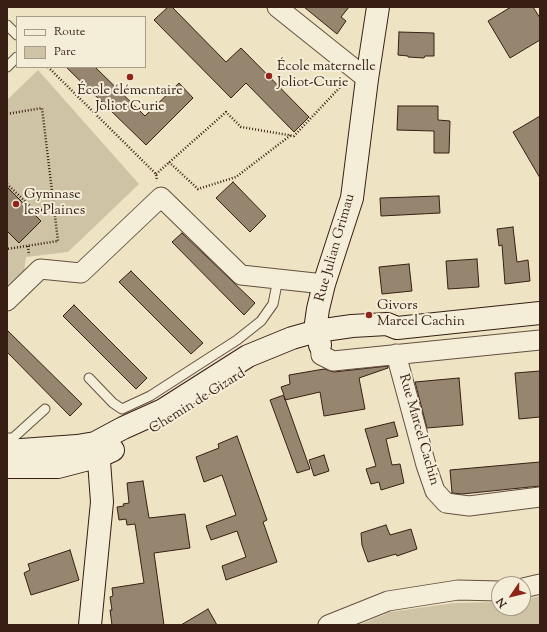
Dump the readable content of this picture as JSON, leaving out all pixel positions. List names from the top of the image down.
{
  "streets": {
    "street": ["Rue Julian Grimau", "Chemin de Gizard", "Rue Marcel Cachin"]
  },
  "crossings": [
    ["Rue Julian Grimau", "Chemin de Gizard"],
    ["Rue Julian Grimau", "Rue Marcel Cachin"],
    ["Chemin de Gizard", "Rue Marcel Cachin"]
  ],
  "places": [
    "École maternelle Joliot-Curie",
    "École élémentaire Joliot Curie",
    "Gymnase les Plaines",
    "Givors Marcel Cachin"
  ],
  "legend": ["Route", "Parc"],
  "north": "bottom left"
}
